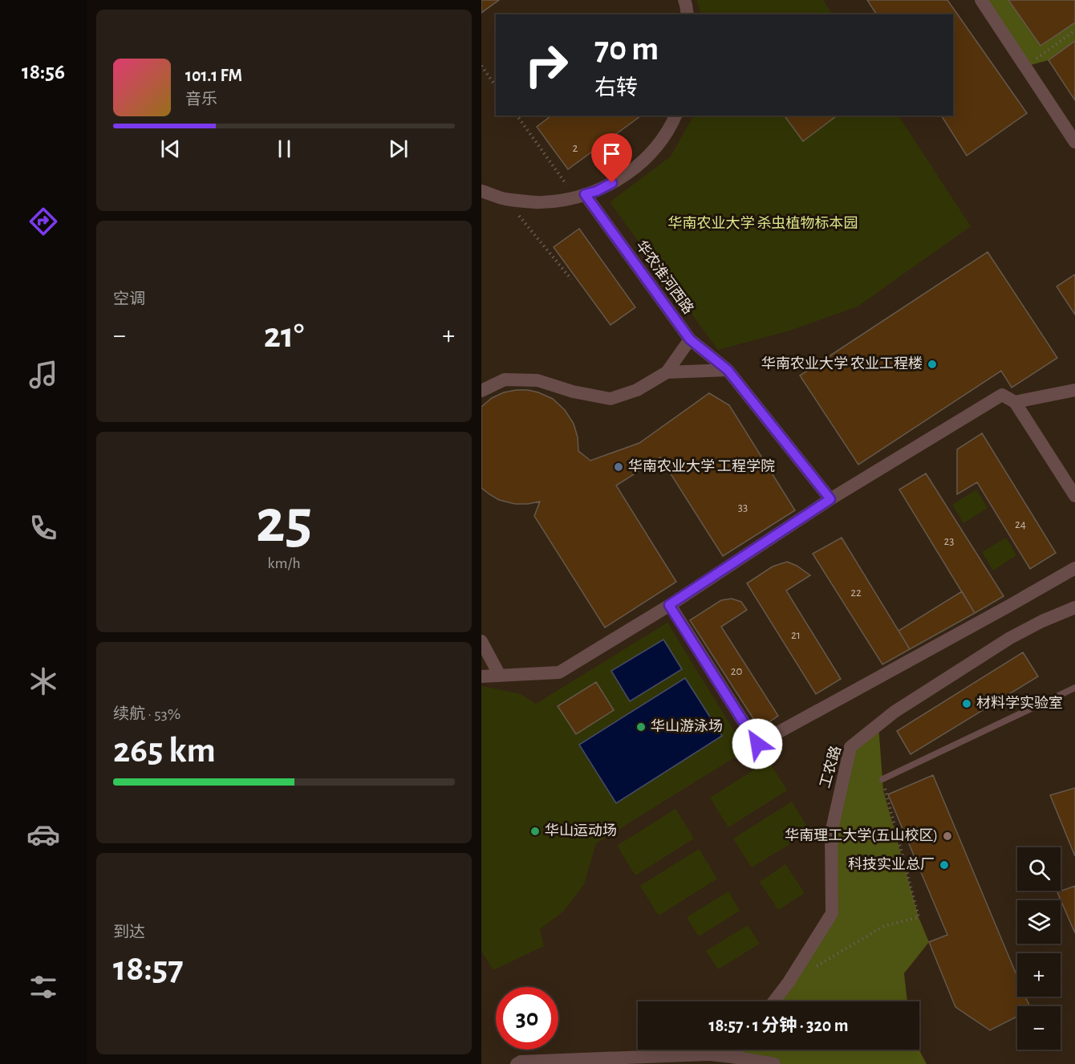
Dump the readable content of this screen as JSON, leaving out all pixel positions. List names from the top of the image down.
{
  "streets": {
    "street": ["华农淮河西路", "工农路"]
  },
  "parks": ["华南农业大学 杀虫植物标本园"],
  "places": [
    "华南农业大学 农业工程楼",
    "华南农业大学 工程学院",
    "材料学实验室",
    "华山游泳场",
    "华山运动场",
    "华南理工大学(五山校区)",
    "科技实业总厂"
  ],
  "house_numbers": [
    "2",
    "33",
    "24",
    "23",
    "22",
    "21",
    "20"
  ],
  "page": {
    "tabs": "18:56",
    "turn": ["70 m", "右转"],
    "song": ["101.1 FM", "音乐"],
    "tile": [
      "空调",
      ["25", "km/h"],
      ["续航 · 53%", "265 km"],
      ["到达", "18:57"]
    ],
    "heat": ["−", "21°", "+"],
    "map_buttons": ["+", "−"],
    "limit": "30",
    "trip": "18:57 · 1 分钟 · 320 m"
  }
}
